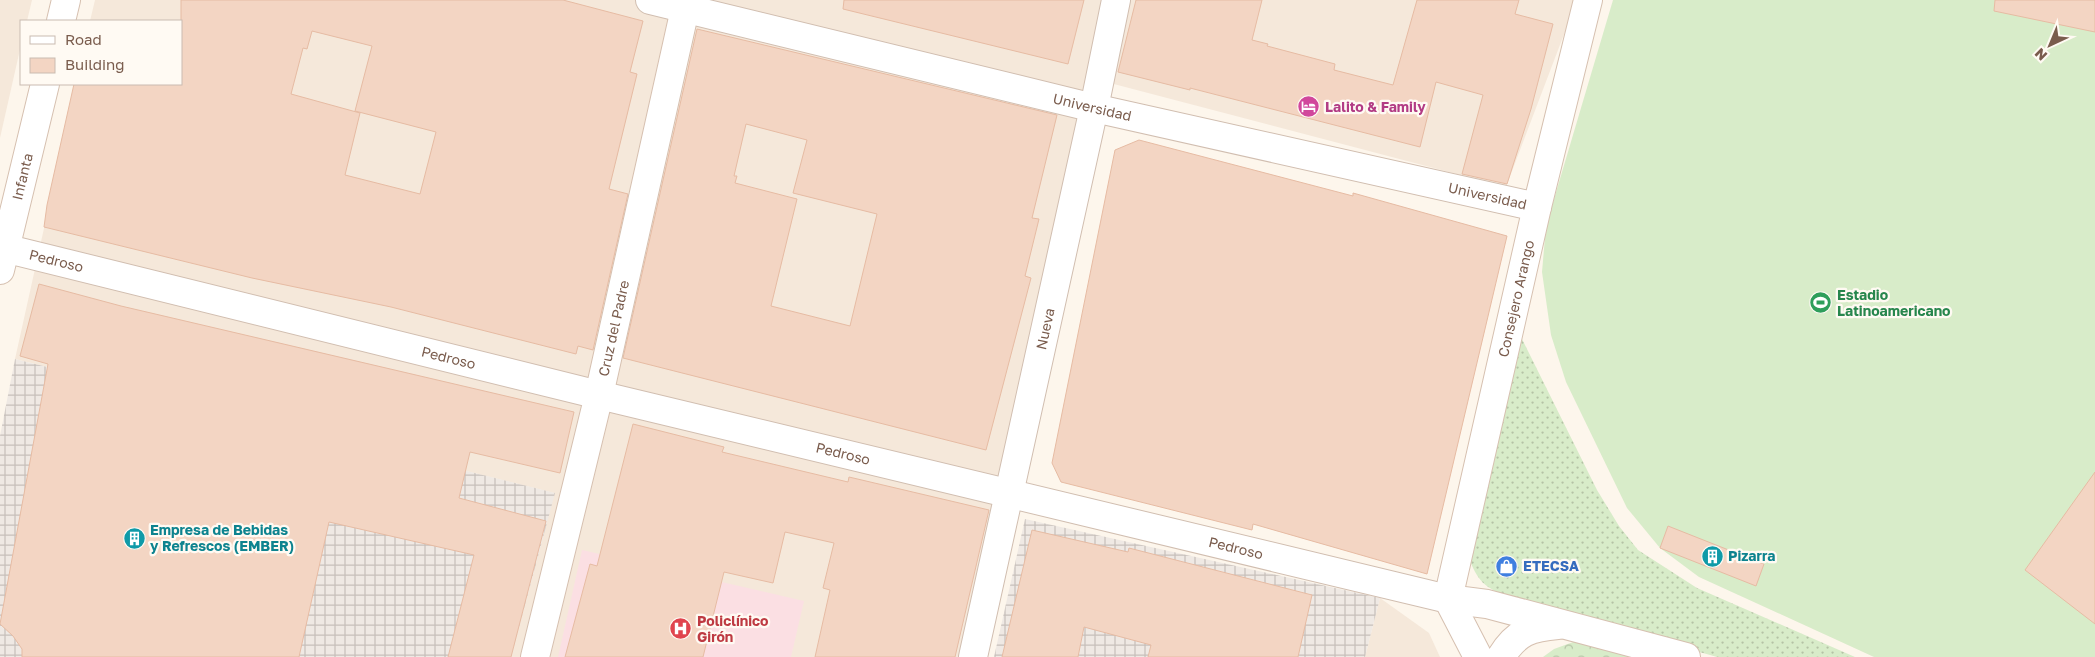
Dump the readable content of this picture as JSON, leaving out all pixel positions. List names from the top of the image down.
{
  "streets": {
    "street": [
      "Universidad",
      "Infanta",
      "Pedroso",
      "Consejero Arango",
      "Cruz del Padre",
      "Nueva"
    ]
  },
  "crossings": [
    ["Universidad", "Consejero Arango"],
    ["Universidad", "Cruz del Padre"],
    ["Universidad", "Nueva"],
    ["Infanta", "Pedroso"],
    ["Pedroso", "Consejero Arango"],
    ["Pedroso", "Cruz del Padre"],
    ["Pedroso", "Nueva"]
  ],
  "places": {
    "hotel": ["Lalito & Family"],
    "sports": ["Estadio Latinoamericano"],
    "building": ["Empresa de Bebidas y Refrescos (EMBER)", "Pizarra"],
    "shop": ["ETECSA"],
    "hospital": ["Policlínico Girón"]
  },
  "legend": ["Road", "Building"],
  "north": "bottom left"
}
